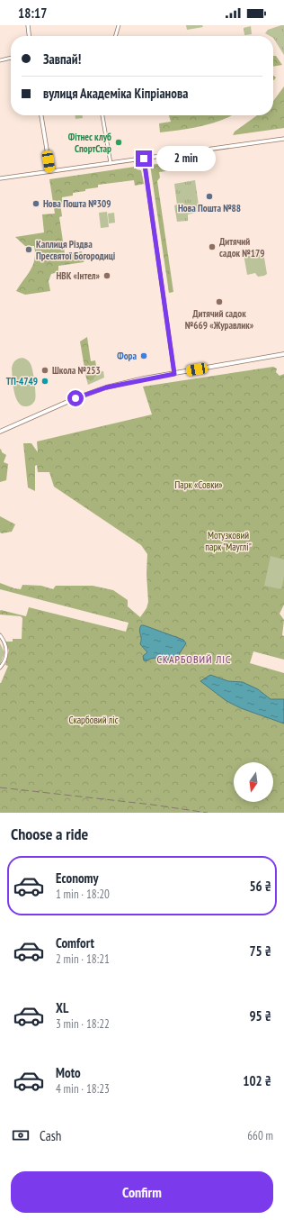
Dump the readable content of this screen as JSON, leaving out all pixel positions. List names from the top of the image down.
{
  "districts": ["СКАРБОВИЙ ЛІС"],
  "parks": ["Парк «Совки»", "Мотузковий парк \"Мауглі\"", "Скарбовий ліс"],
  "places": [
    "Фітнес клуб СпортСтар",
    "Нова Пошта №88",
    "Нова Пошта №309",
    "Дитячий садок №179",
    "Каплиця Різдва Пресвятої Богородиці",
    "НВК «Інтел»",
    "Дитячий садок №669 «Журавлик»",
    "Фора",
    "Школа №253",
    "ТП-4749"
  ],
  "north": "bottom",
  "page": {
    "status": "18:17",
    "banner": ["Завпай!", "вулиця Академіка Кіпріанова"],
    "bubble": "2 min",
    "heading": "Choose a ride",
    "list": [
      {
        "name": "Economy",
        "note": "1 min · 18:20",
        "value": "56 ₴"
      },
      {
        "name": "Comfort",
        "note": "2 min · 18:21",
        "value": "75 ₴"
      },
      {
        "name": "XL",
        "note": "3 min · 18:22",
        "value": "95 ₴"
      },
      {
        "name": "Moto",
        "note": "4 min · 18:23",
        "value": "102 ₴"
      }
    ],
    "pay": ["Cash", "660 m"],
    "buttons": "Confirm"
  }
}
